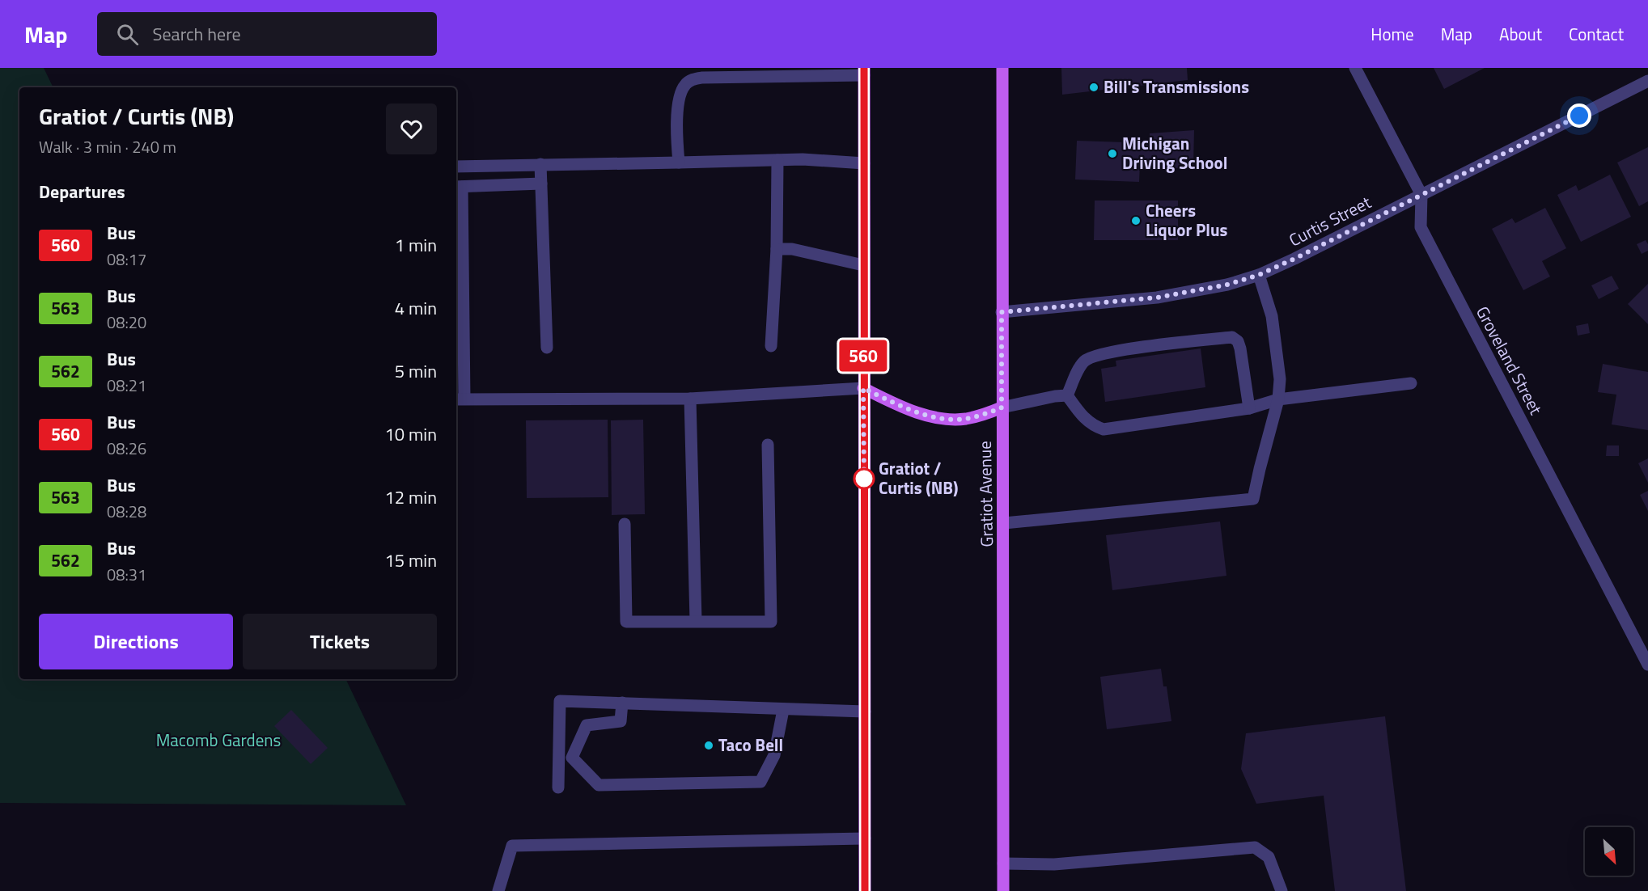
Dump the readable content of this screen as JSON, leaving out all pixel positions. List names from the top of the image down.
{
  "streets": {
    "main road": ["Gratiot Avenue"],
    "street": ["Curtis Street", "Groveland Street"]
  },
  "crossings": [
    ["Curtis Street", "Groveland Street"],
    ["Curtis Street", "Gratiot Avenue"]
  ],
  "parks": ["Macomb Gardens"],
  "places": [
    "Bill's Transmissions",
    "Michigan Driving School",
    "Cheers Liquor Plus",
    "Gratiot / Curtis (NB)",
    "Taco Bell"
  ],
  "lines": ["bus line 560"],
  "north": "bottom right",
  "page": {
    "header": "Map",
    "search": "Search here",
    "nav": [
      "Home",
      "Map",
      "About",
      "Contact"
    ],
    "on_map": "560",
    "heading": [
      ["Gratiot / Curtis (NB)", "Walk · 3 min · 240 m"],
      "Departures"
    ],
    "list": [
      {
        "mark": "560",
        "name": "Bus",
        "note": "08:17",
        "value": "1 min"
      },
      {
        "mark": "563",
        "name": "Bus",
        "note": "08:20",
        "value": "4 min"
      },
      {
        "mark": "562",
        "name": "Bus",
        "note": "08:21",
        "value": "5 min"
      },
      {
        "mark": "560",
        "name": "Bus",
        "note": "08:26",
        "value": "10 min"
      },
      {
        "mark": "563",
        "name": "Bus",
        "note": "08:28",
        "value": "12 min"
      },
      {
        "mark": "562",
        "name": "Bus",
        "note": "08:31",
        "value": "15 min"
      }
    ],
    "buttons": ["Directions", "Tickets"]
  }
}
